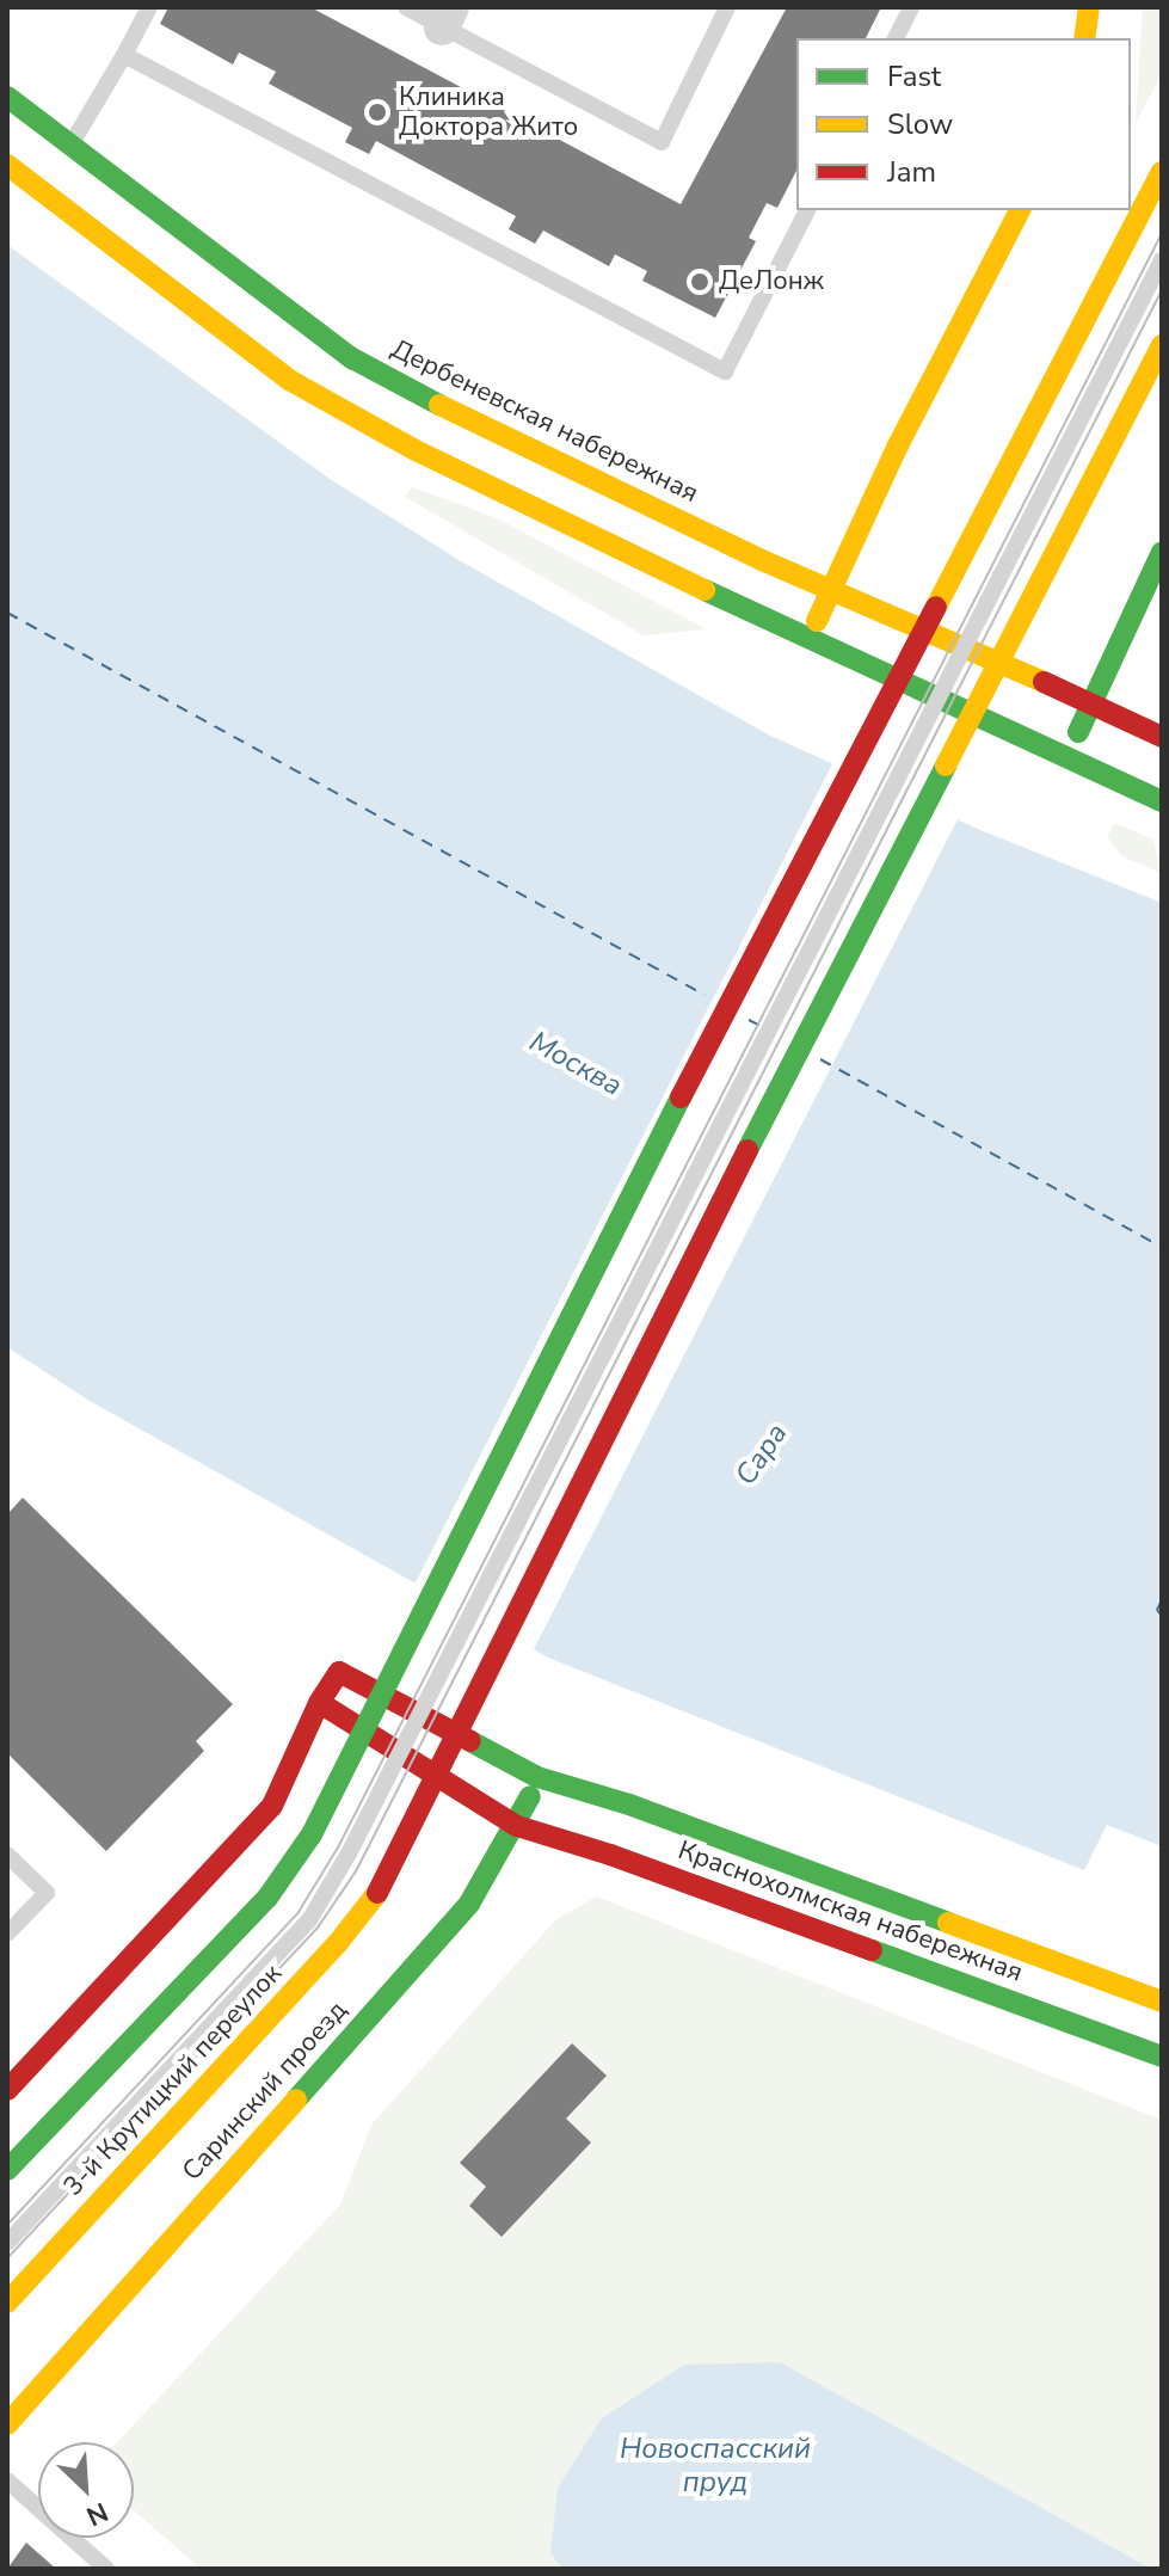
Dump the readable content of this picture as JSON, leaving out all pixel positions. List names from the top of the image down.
{
  "streets": {
    "main road": [
      "Дербеневская набережная",
      "Краснохолмская набережная",
      "3-й Крутицкий переулок",
      "Саринский проезд"
    ]
  },
  "crossings": [
    ["Краснохолмская набережная", "Саринский проезд"]
  ],
  "water": ["Москва", "Сара", "Новоспасский пруд"],
  "places": ["Клиника Доктора Жито", "ДеЛонж"],
  "legend": ["Fast", "Slow", "Jam"],
  "north": "bottom right"
}
